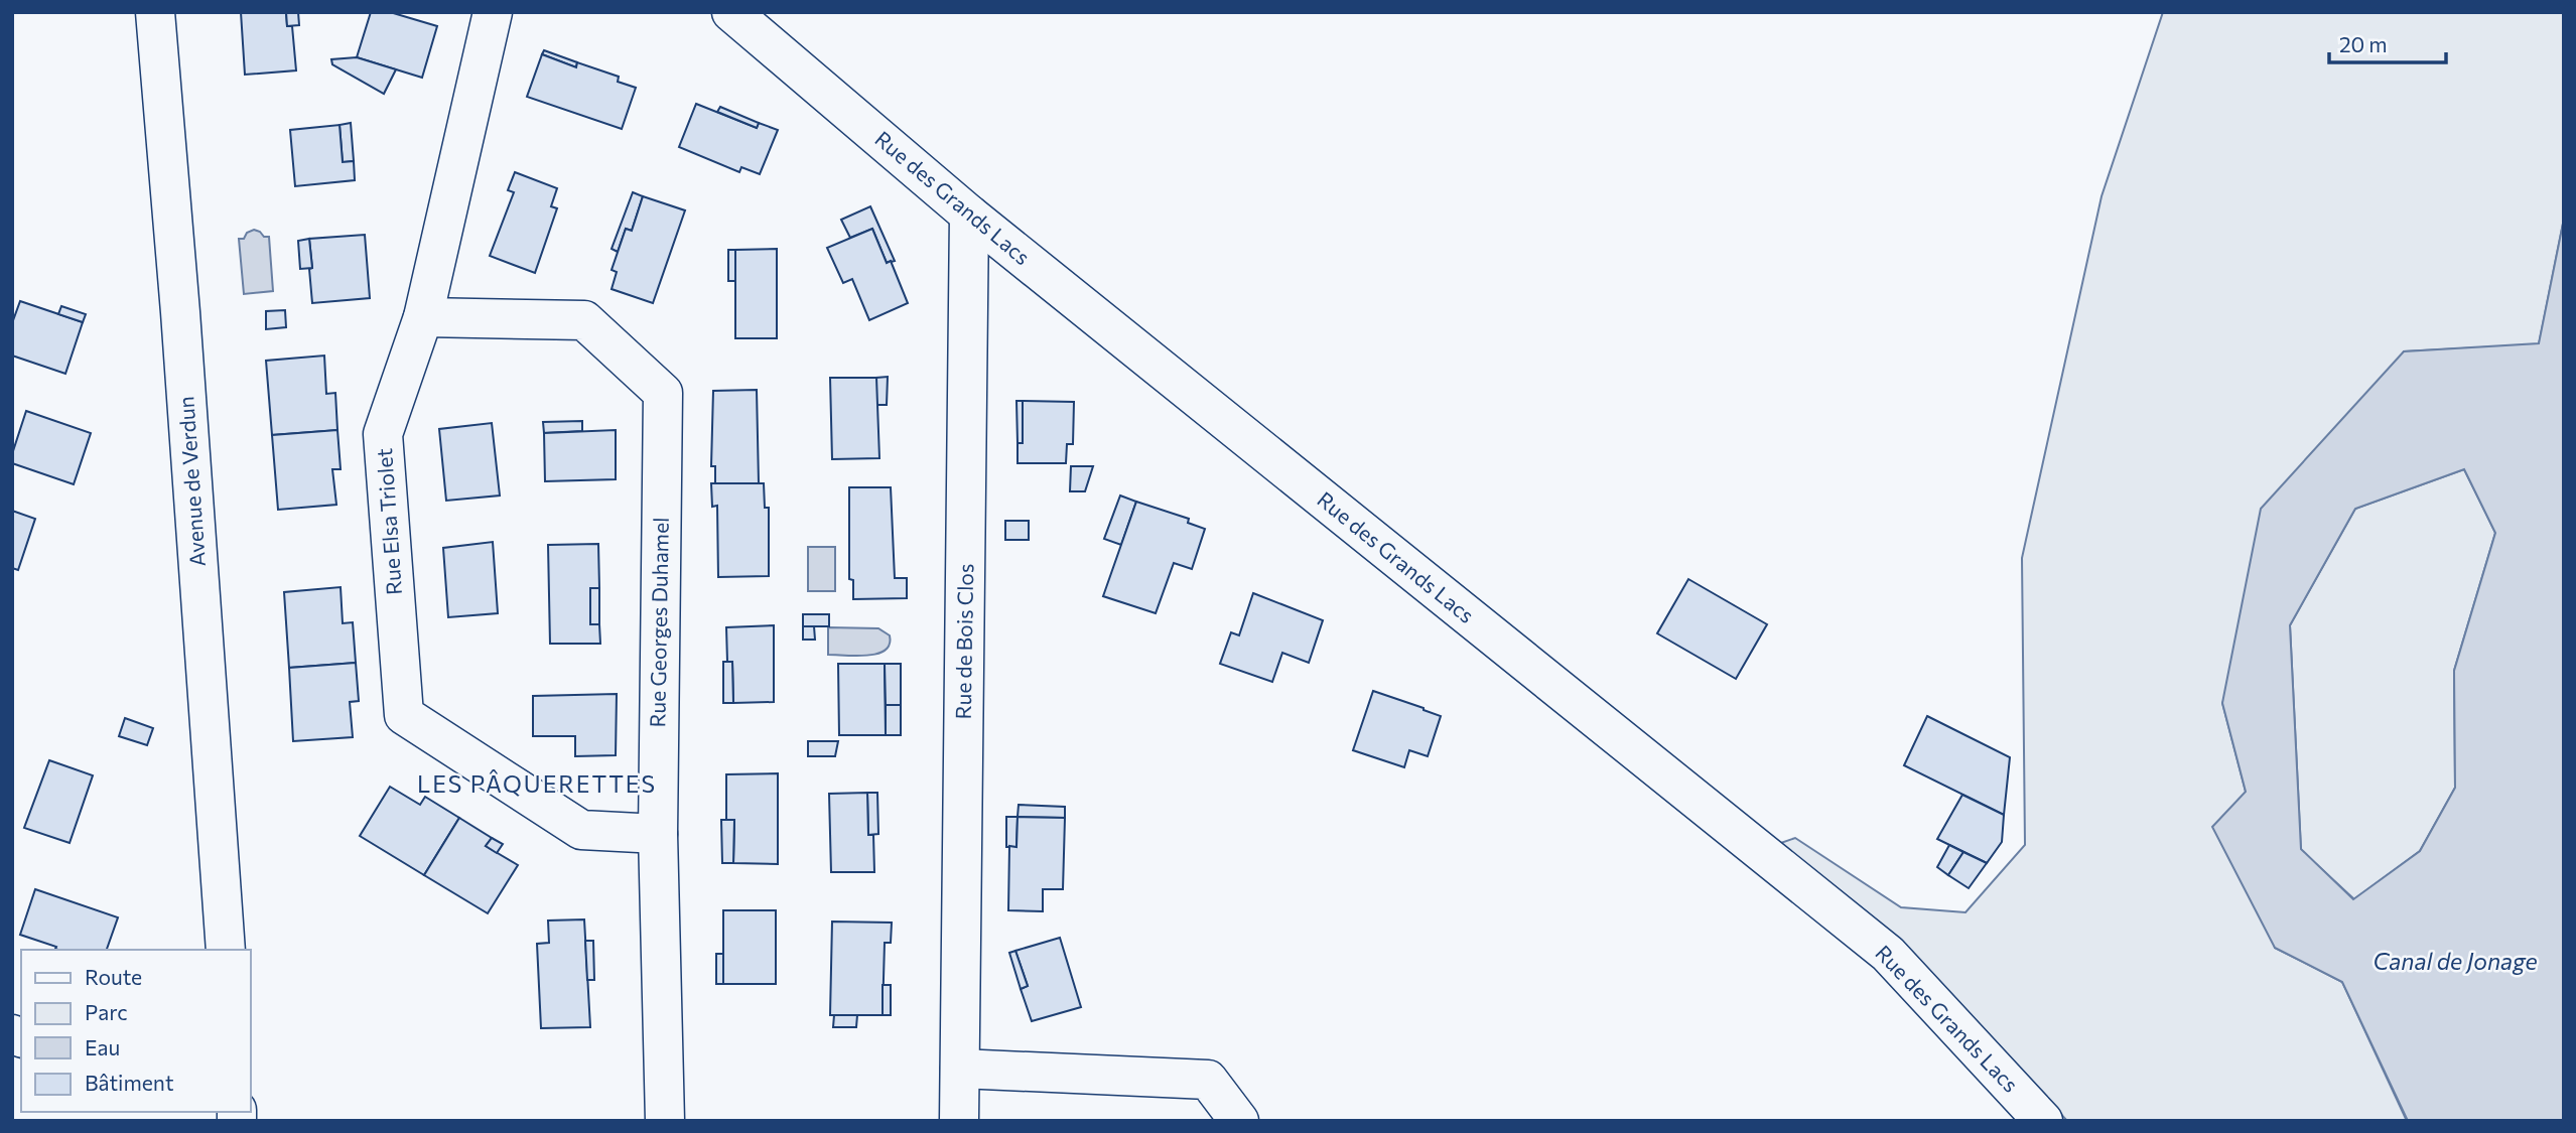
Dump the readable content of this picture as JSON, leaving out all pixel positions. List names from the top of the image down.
{
  "streets": {
    "street": [
      "Rue des Grands Lacs",
      "Avenue de Verdun",
      "Rue Elsa Triolet",
      "Rue Georges Duhamel",
      "Rue de Bois Clos"
    ]
  },
  "crossings": [
    ["Rue des Grands Lacs", "Rue de Bois Clos"],
    ["Rue Elsa Triolet", "Rue Georges Duhamel"]
  ],
  "districts": ["LES PÂQUERETTES"],
  "water": ["Canal de Jonage"],
  "legend": [
    "Route",
    "Parc",
    "Eau",
    "Bâtiment"
  ],
  "scale_bar": "20 m"
}
